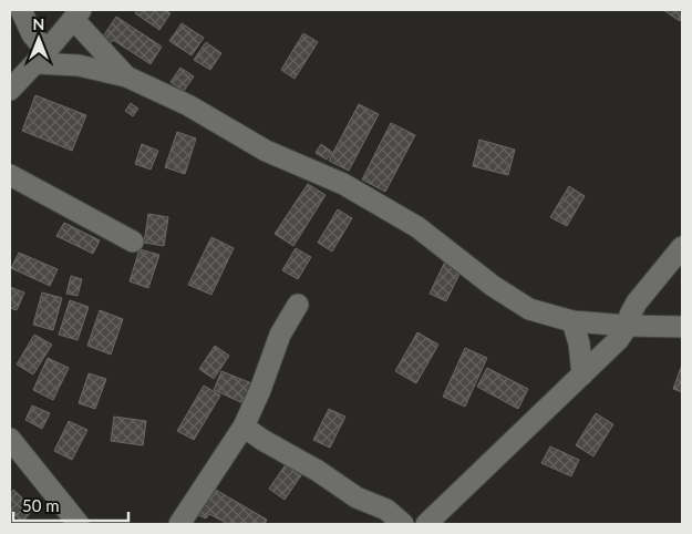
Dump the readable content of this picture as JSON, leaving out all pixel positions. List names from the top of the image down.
{
  "scale_bar": "50 m",
  "north": "top"
}
